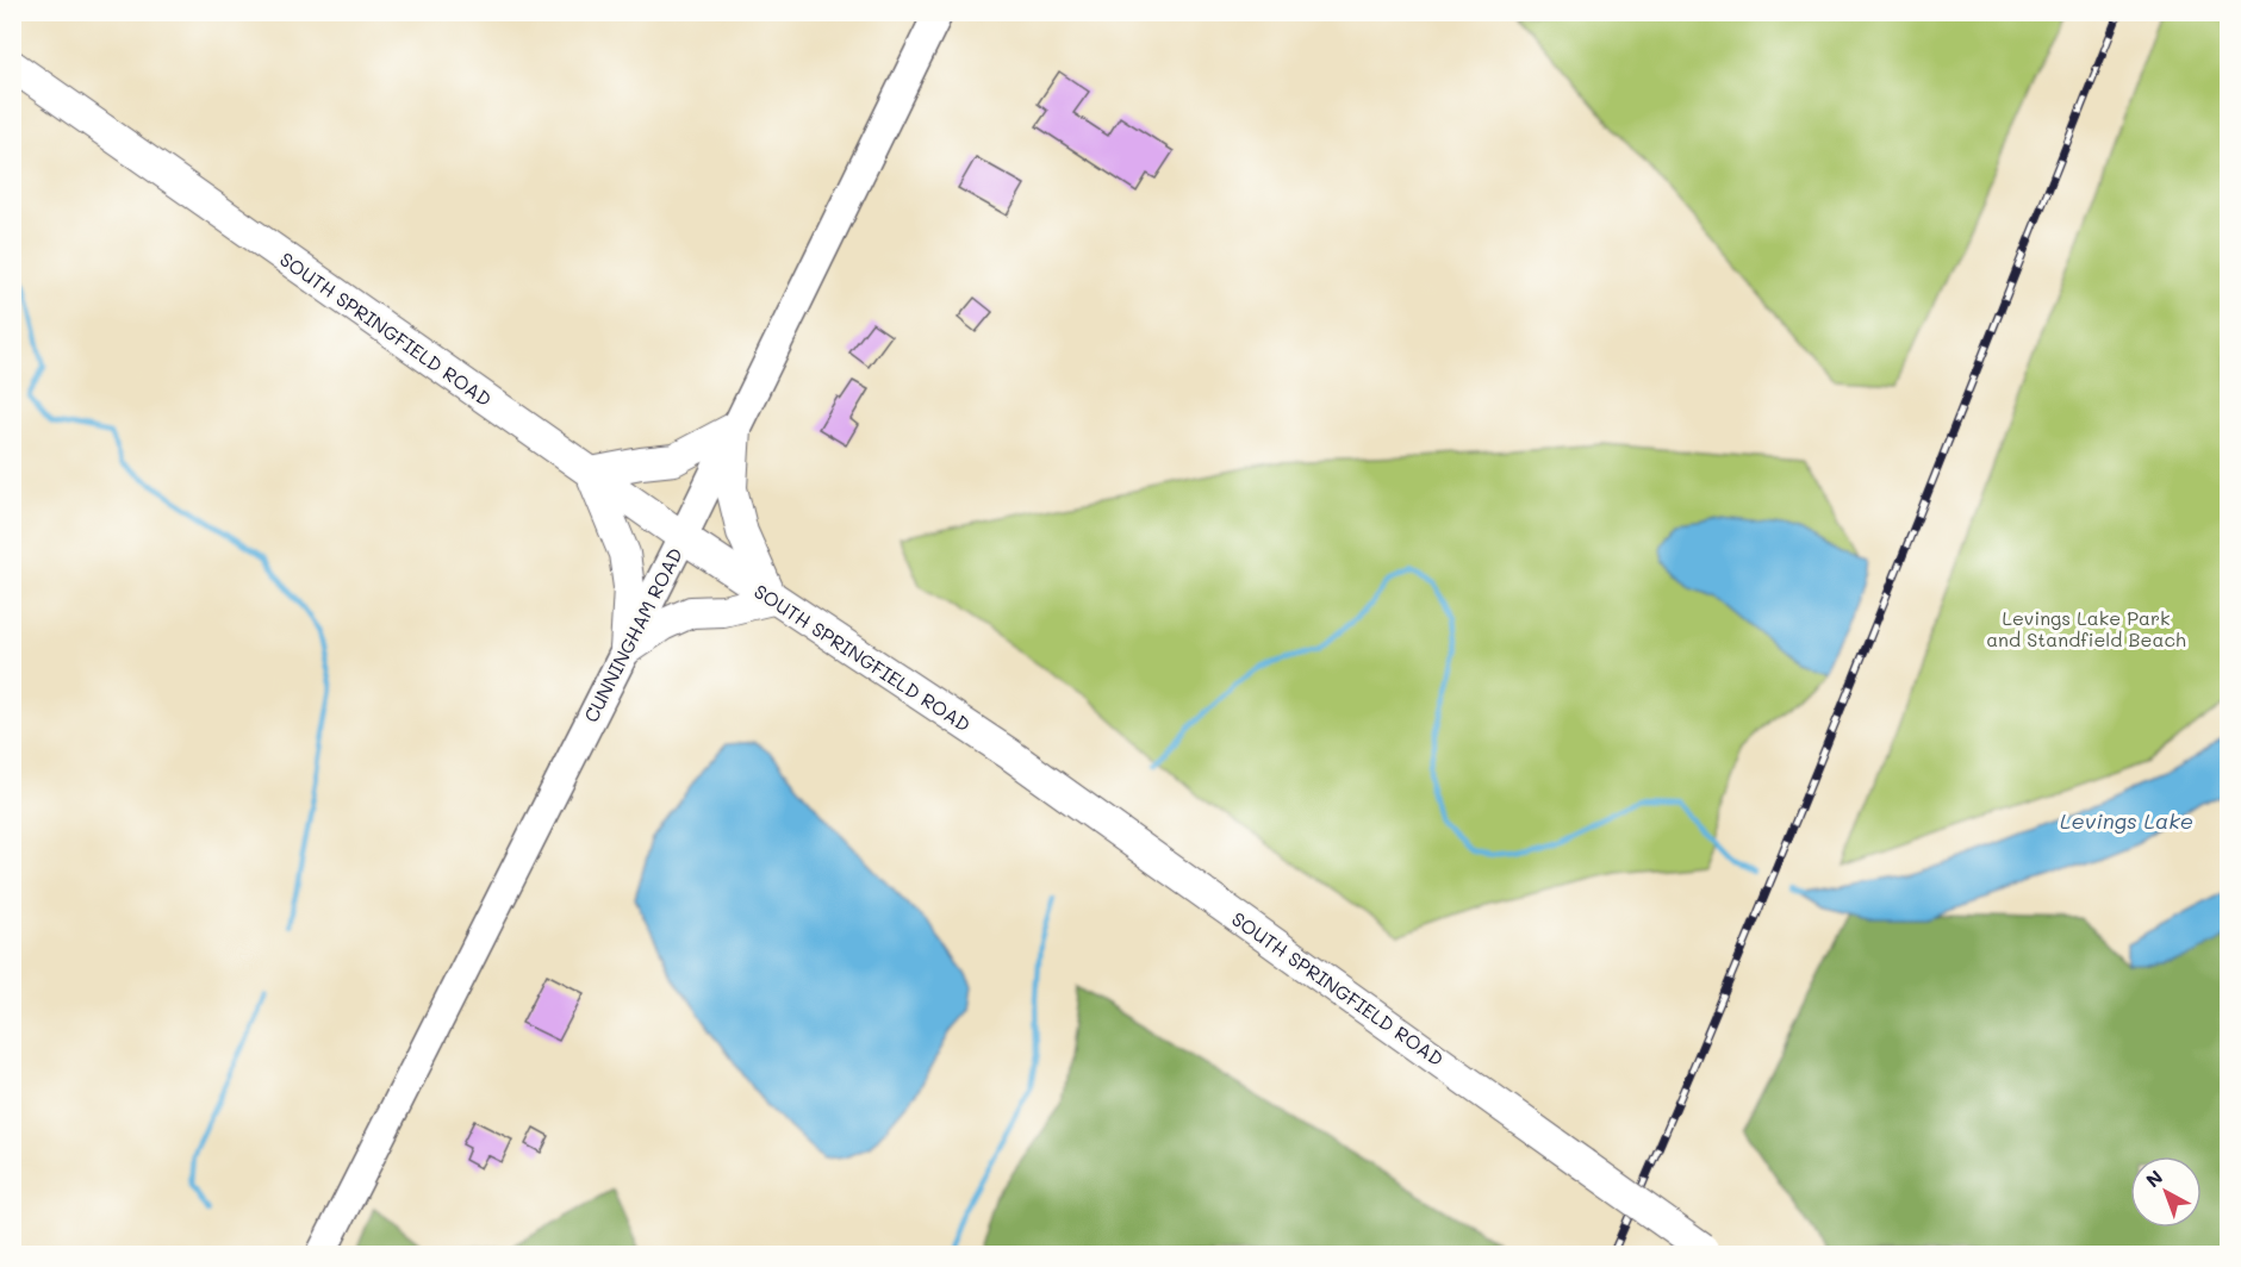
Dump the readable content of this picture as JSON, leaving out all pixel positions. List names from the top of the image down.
{
  "streets": {
    "main road": ["SOUTH SPRINGFIELD ROAD", "CUNNINGHAM ROAD"]
  },
  "crossings": [
    ["SOUTH SPRINGFIELD ROAD", "CUNNINGHAM ROAD"]
  ],
  "water": ["Levings Lake"],
  "parks": ["Levings Lake Park and Standfield Beach"],
  "north": "top left"
}
